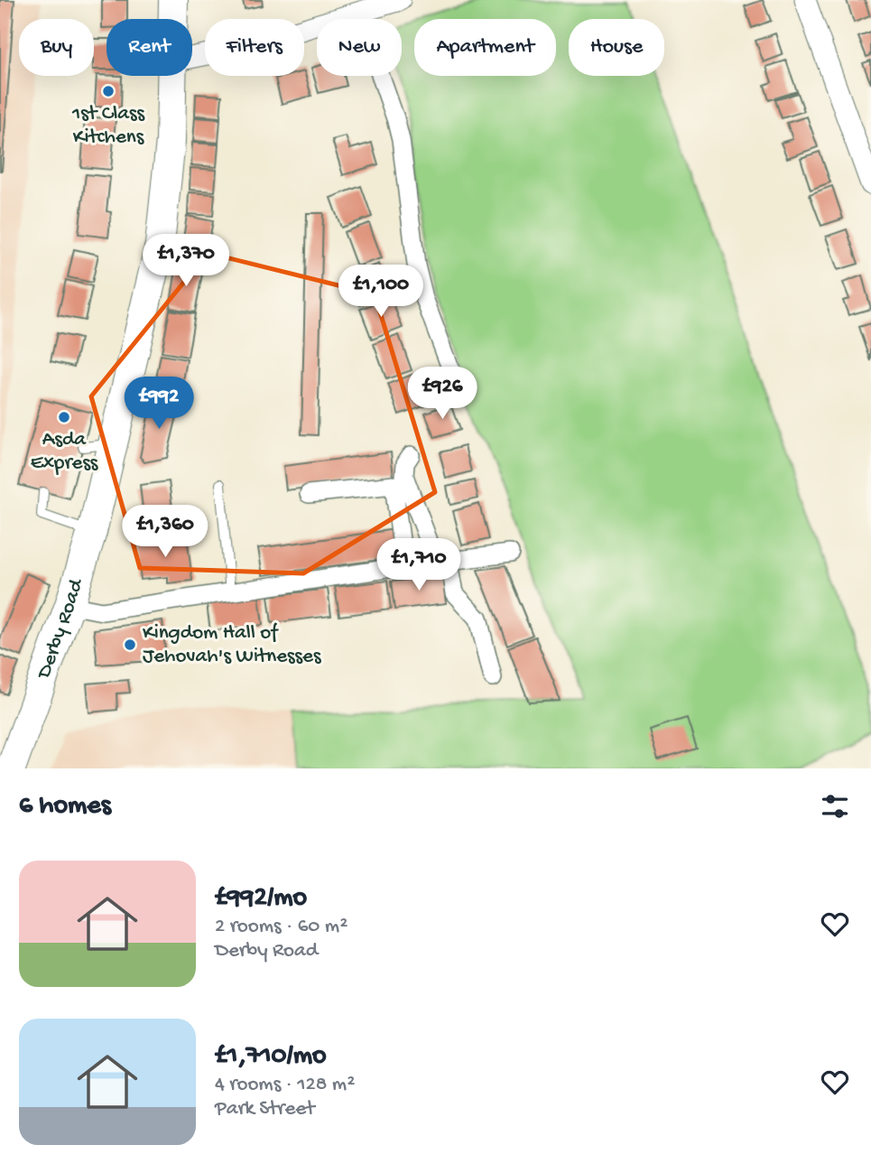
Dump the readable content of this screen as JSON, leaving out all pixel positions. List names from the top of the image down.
{
  "streets": {
    "highway": ["Derby Road"]
  },
  "places": ["1st Class Kitchens", "Asda Express", "Kingdom Hall of Jehovah's Witnesses"],
  "page": {
    "chip": [
      "Buy",
      "Rent",
      "Filters",
      "New",
      "Apartment",
      "House"
    ],
    "price": [
      "£1,370",
      "£1,100",
      "£926",
      "£992",
      "£1,360",
      "£1,710"
    ],
    "heading": "6 homes",
    "list": [
      {
        "name": "£992/mo",
        "note": "2 rooms · 60 m² · Derby Road"
      },
      {
        "name": "£1,710/mo",
        "note": "4 rooms · 128 m² · Park Street"
      }
    ]
  }
}
